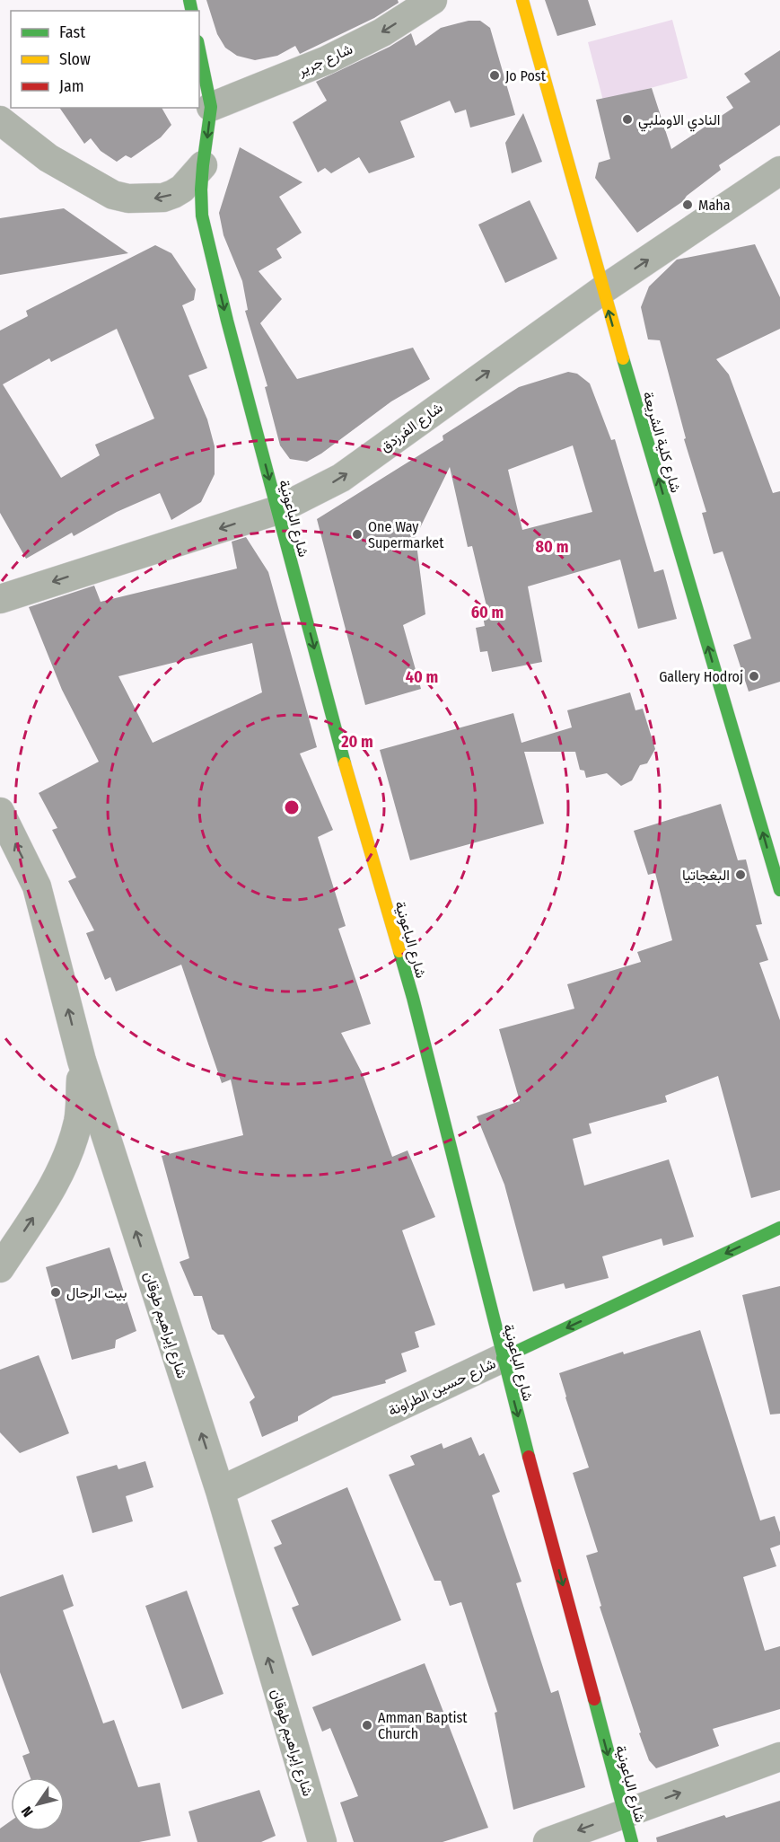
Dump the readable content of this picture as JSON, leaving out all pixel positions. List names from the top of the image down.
{
  "streets": {
    "street": [
      "شارع جرير",
      "شارع الفرزدق",
      "شارع كلية الشريعة",
      "شارع الباعونية",
      "شارع إبراهيم طوقان",
      "شارع حسين الطراونة"
    ]
  },
  "crossings": [
    ["شارع جرير", "شارع الباعونية"],
    ["شارع الفرزدق", "شارع كلية الشريعة"],
    ["شارع الفرزدق", "شارع الباعونية"],
    ["شارع الباعونية", "شارع حسين الطراونة"],
    ["شارع إبراهيم طوقان", "شارع حسين الطراونة"]
  ],
  "one_way": [
    "شارع جرير",
    "شارع كلية الشريعة",
    "شارع الباعونية",
    "شارع إبراهيم طوقان",
    "شارع حسين الطراونة"
  ],
  "places": [
    "Jo Post",
    "النادي الاوملبي",
    "Maha",
    "One Way Supermarket",
    "Gallery Hodroj",
    "البغجاتيا",
    "بيت الرحال",
    "Amman Baptist Church"
  ],
  "legend": ["Fast", "Slow", "Jam"],
  "north": "bottom left",
  "rings": [
    "80 m",
    "60 m",
    "40 m",
    "20 m"
  ]
}
